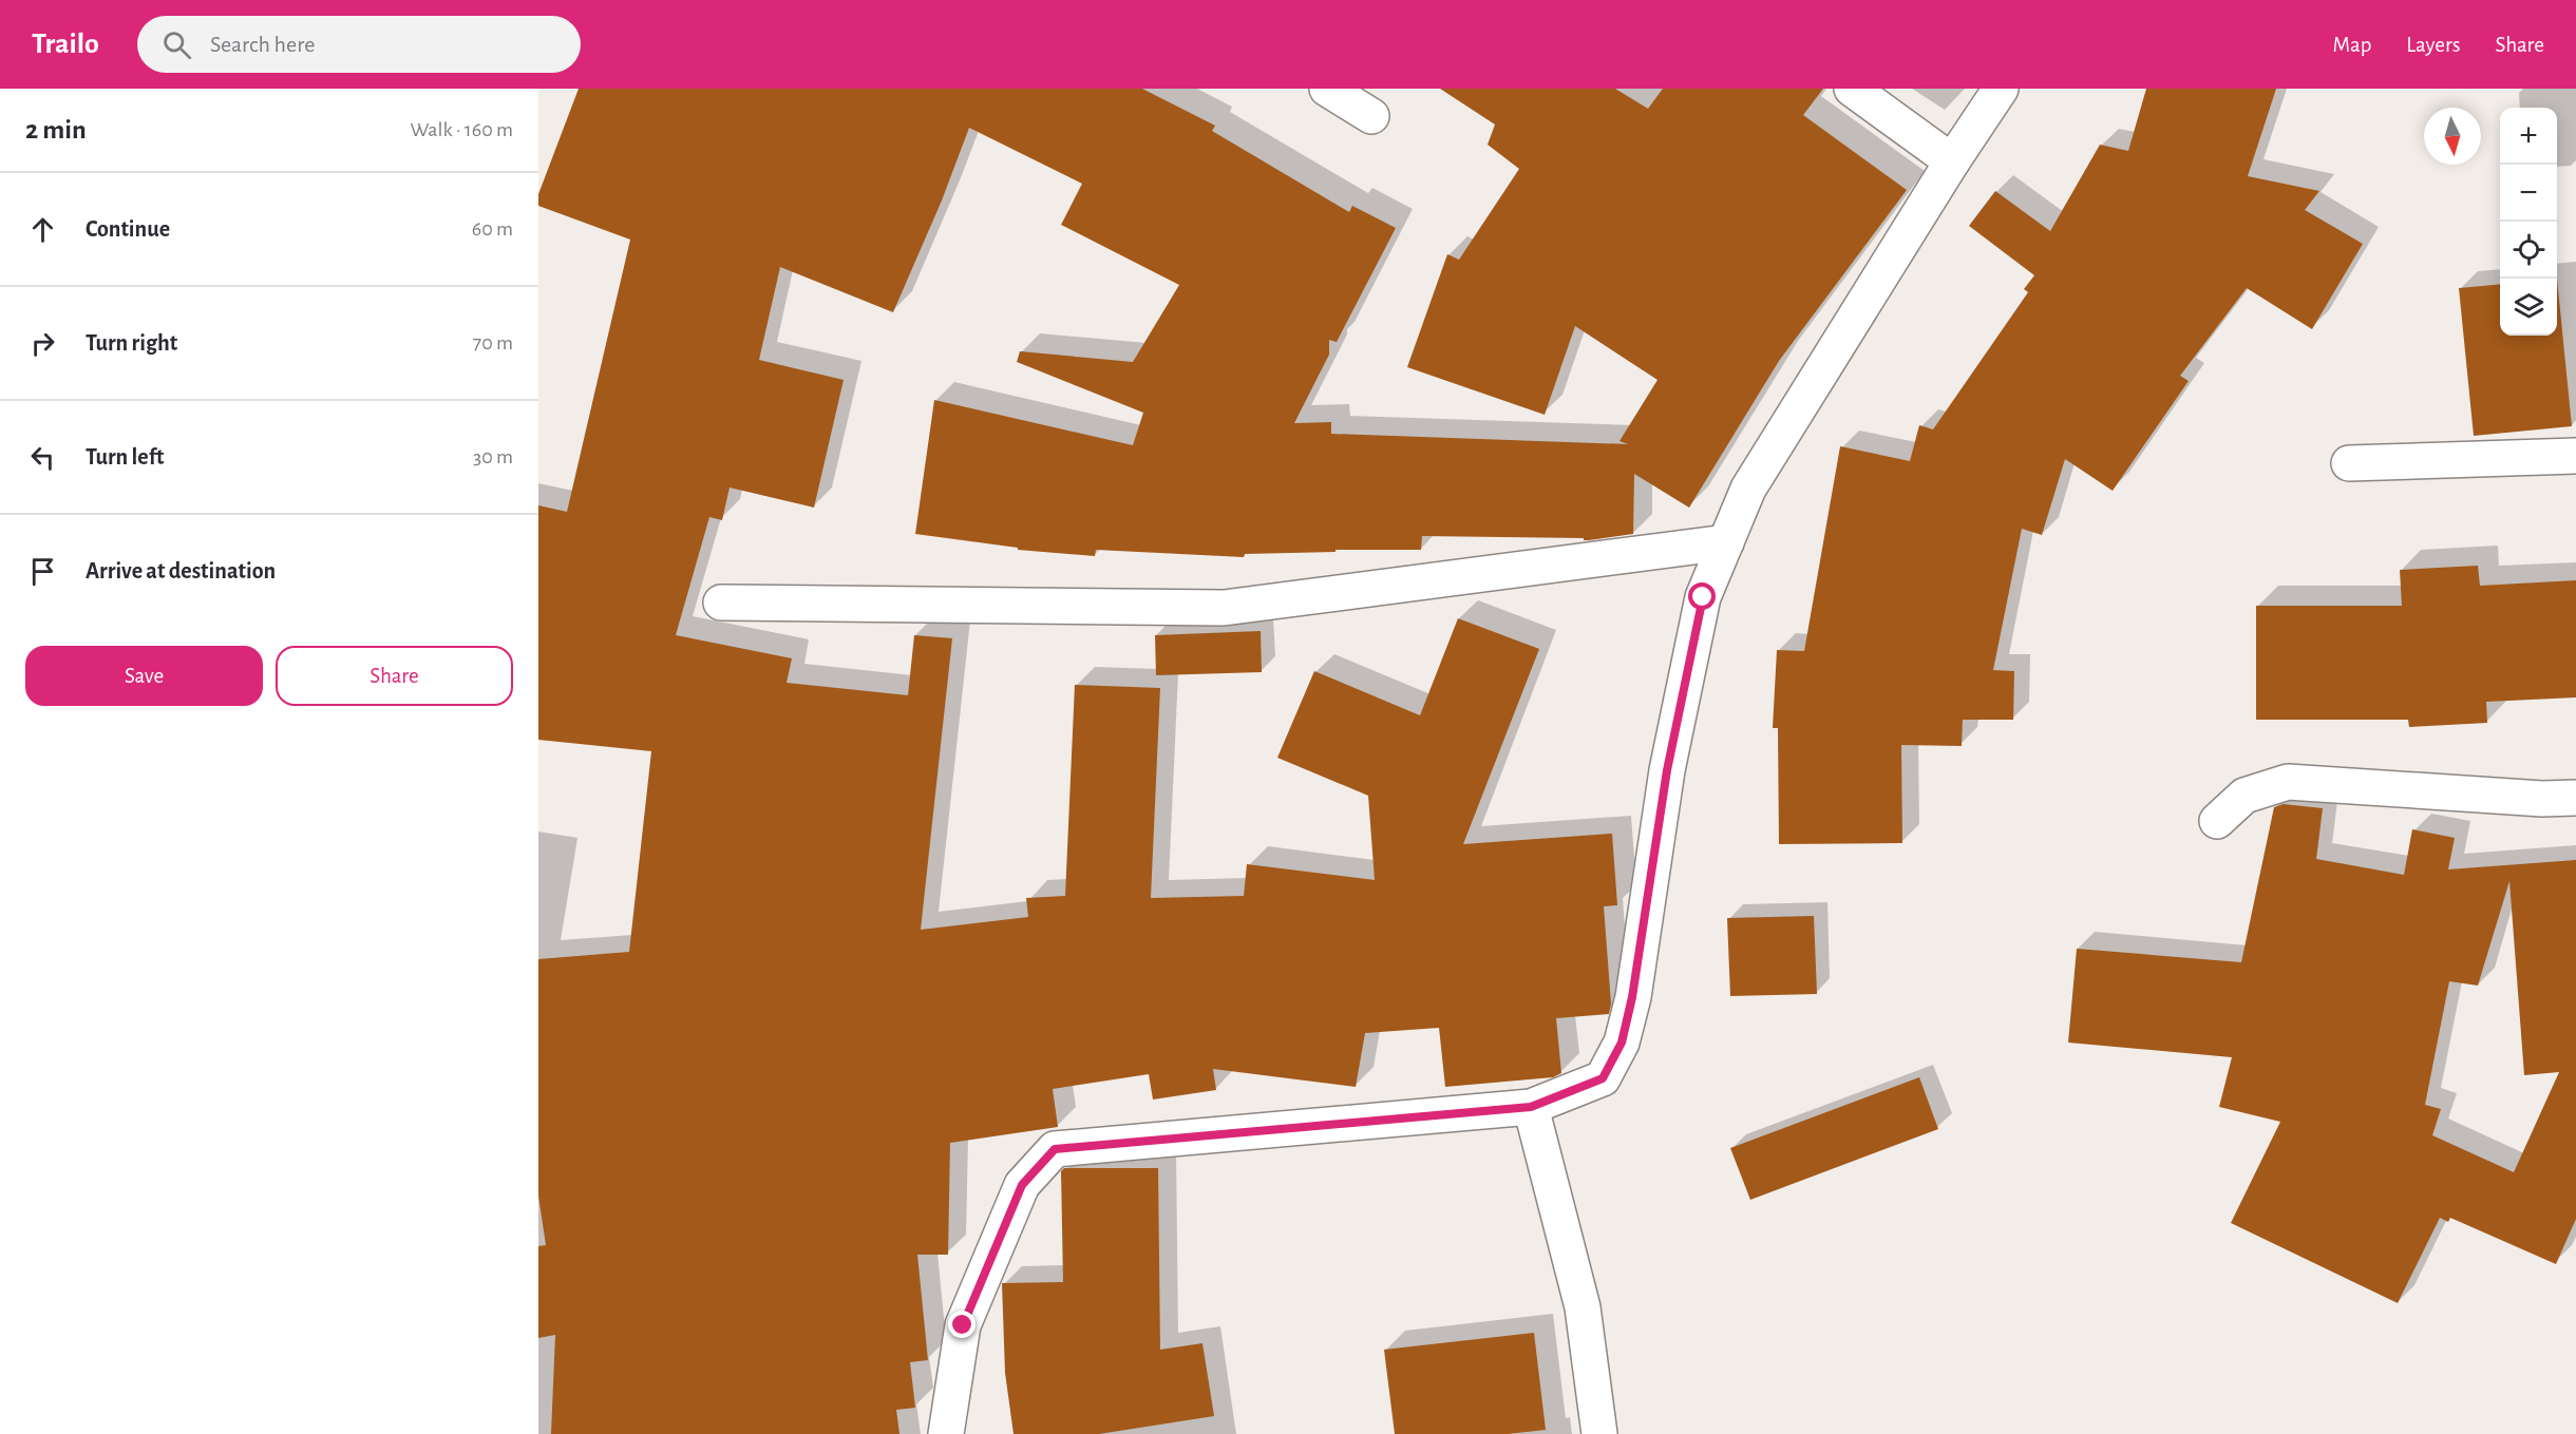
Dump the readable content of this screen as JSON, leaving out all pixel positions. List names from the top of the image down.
{
  "north": "bottom",
  "page": {
    "header": "Trailo",
    "search": "Search here",
    "nav": ["Map", "Layers", "Share"],
    "heading": ["2 min", "Walk · 160 m"],
    "map_buttons": ["+", "−"],
    "list": [
      ["Continue", "60 m"],
      ["Turn right", "70 m"],
      ["Turn left", "30 m"],
      "Arrive at destination"
    ],
    "buttons": ["Save", "Share"]
  }
}
